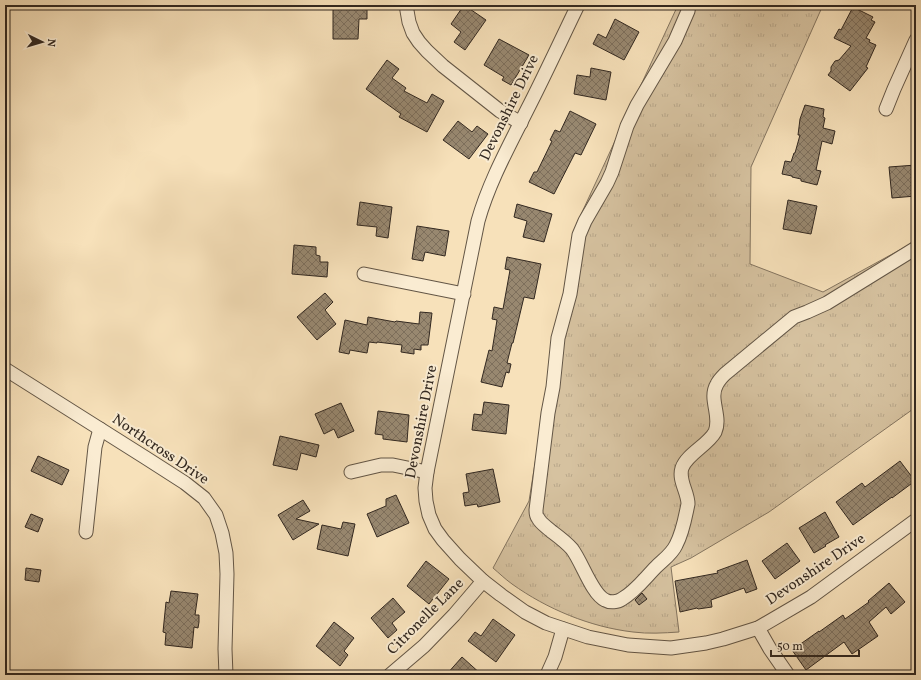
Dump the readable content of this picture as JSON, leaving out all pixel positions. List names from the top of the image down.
{
  "streets": {
    "street": ["Devonshire Drive", "Northcross Drive", "Citronelle Lane"]
  },
  "crossings": [
    ["Devonshire Drive", "Citronelle Lane"]
  ],
  "scale_bar": "50 m",
  "north": "right"
}
